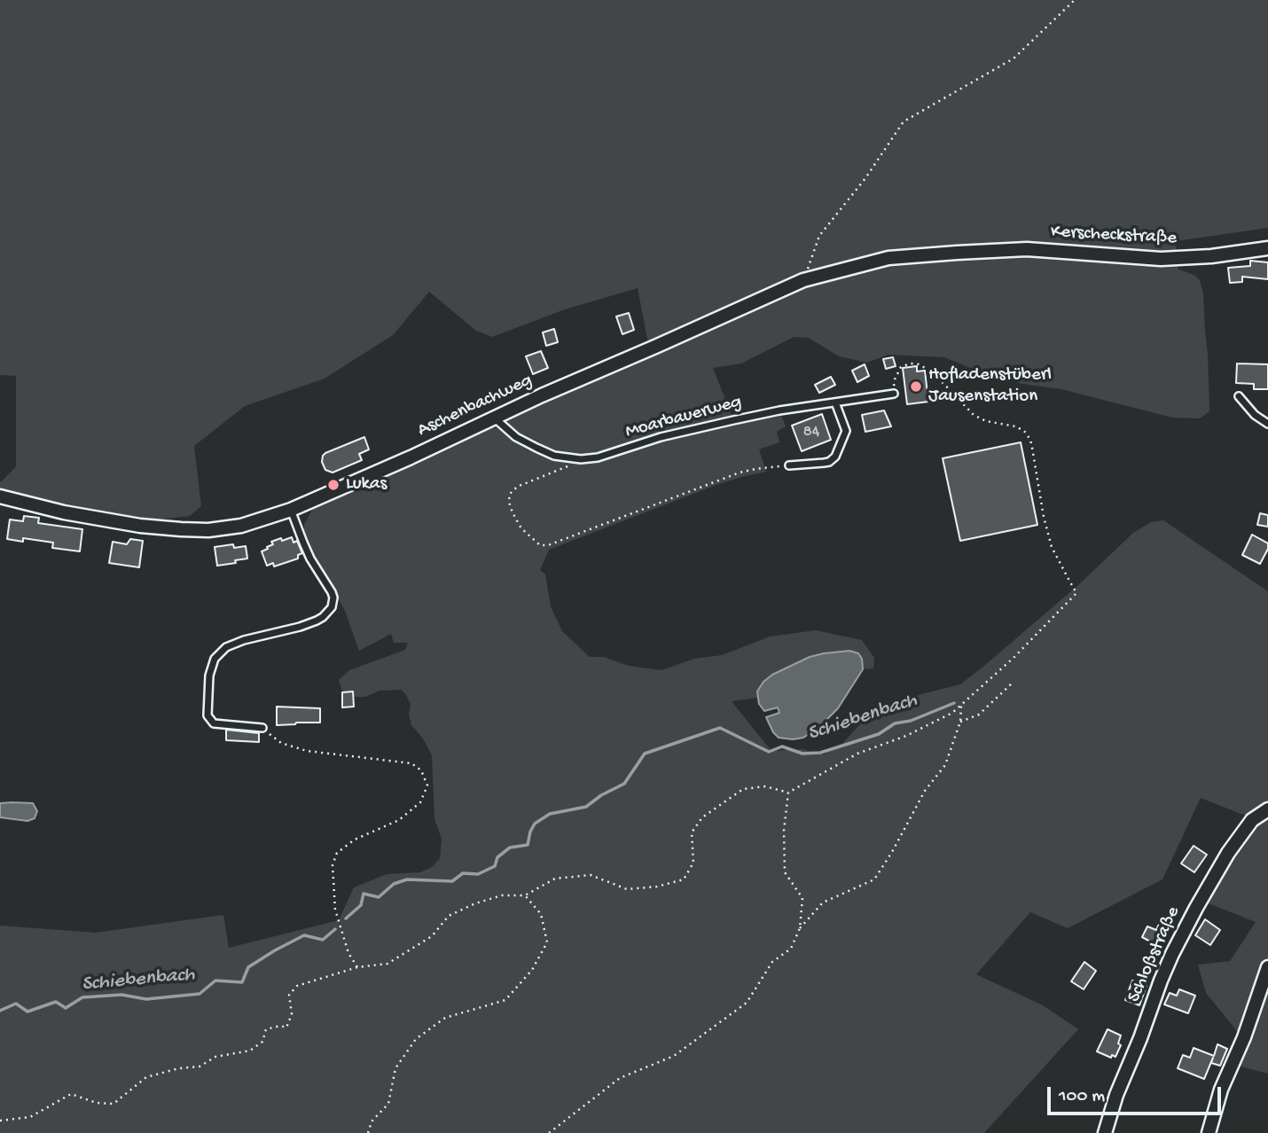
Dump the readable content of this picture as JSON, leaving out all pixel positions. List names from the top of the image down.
{
  "streets": {
    "street": ["Kerscheckstraße", "Aschenbachweg", "Schloßstraße"],
    "lane": ["Moarbauerweg"]
  },
  "crossings": [
    ["Kerscheckstraße", "Aschenbachweg"],
    ["Aschenbachweg", "Moarbauerweg"]
  ],
  "water": ["Schiebenbach"],
  "places": ["Hofladenstüberl Jausenstation", "Lukas"],
  "house_numbers": ["84"],
  "scale_bar": "100 m"
}
